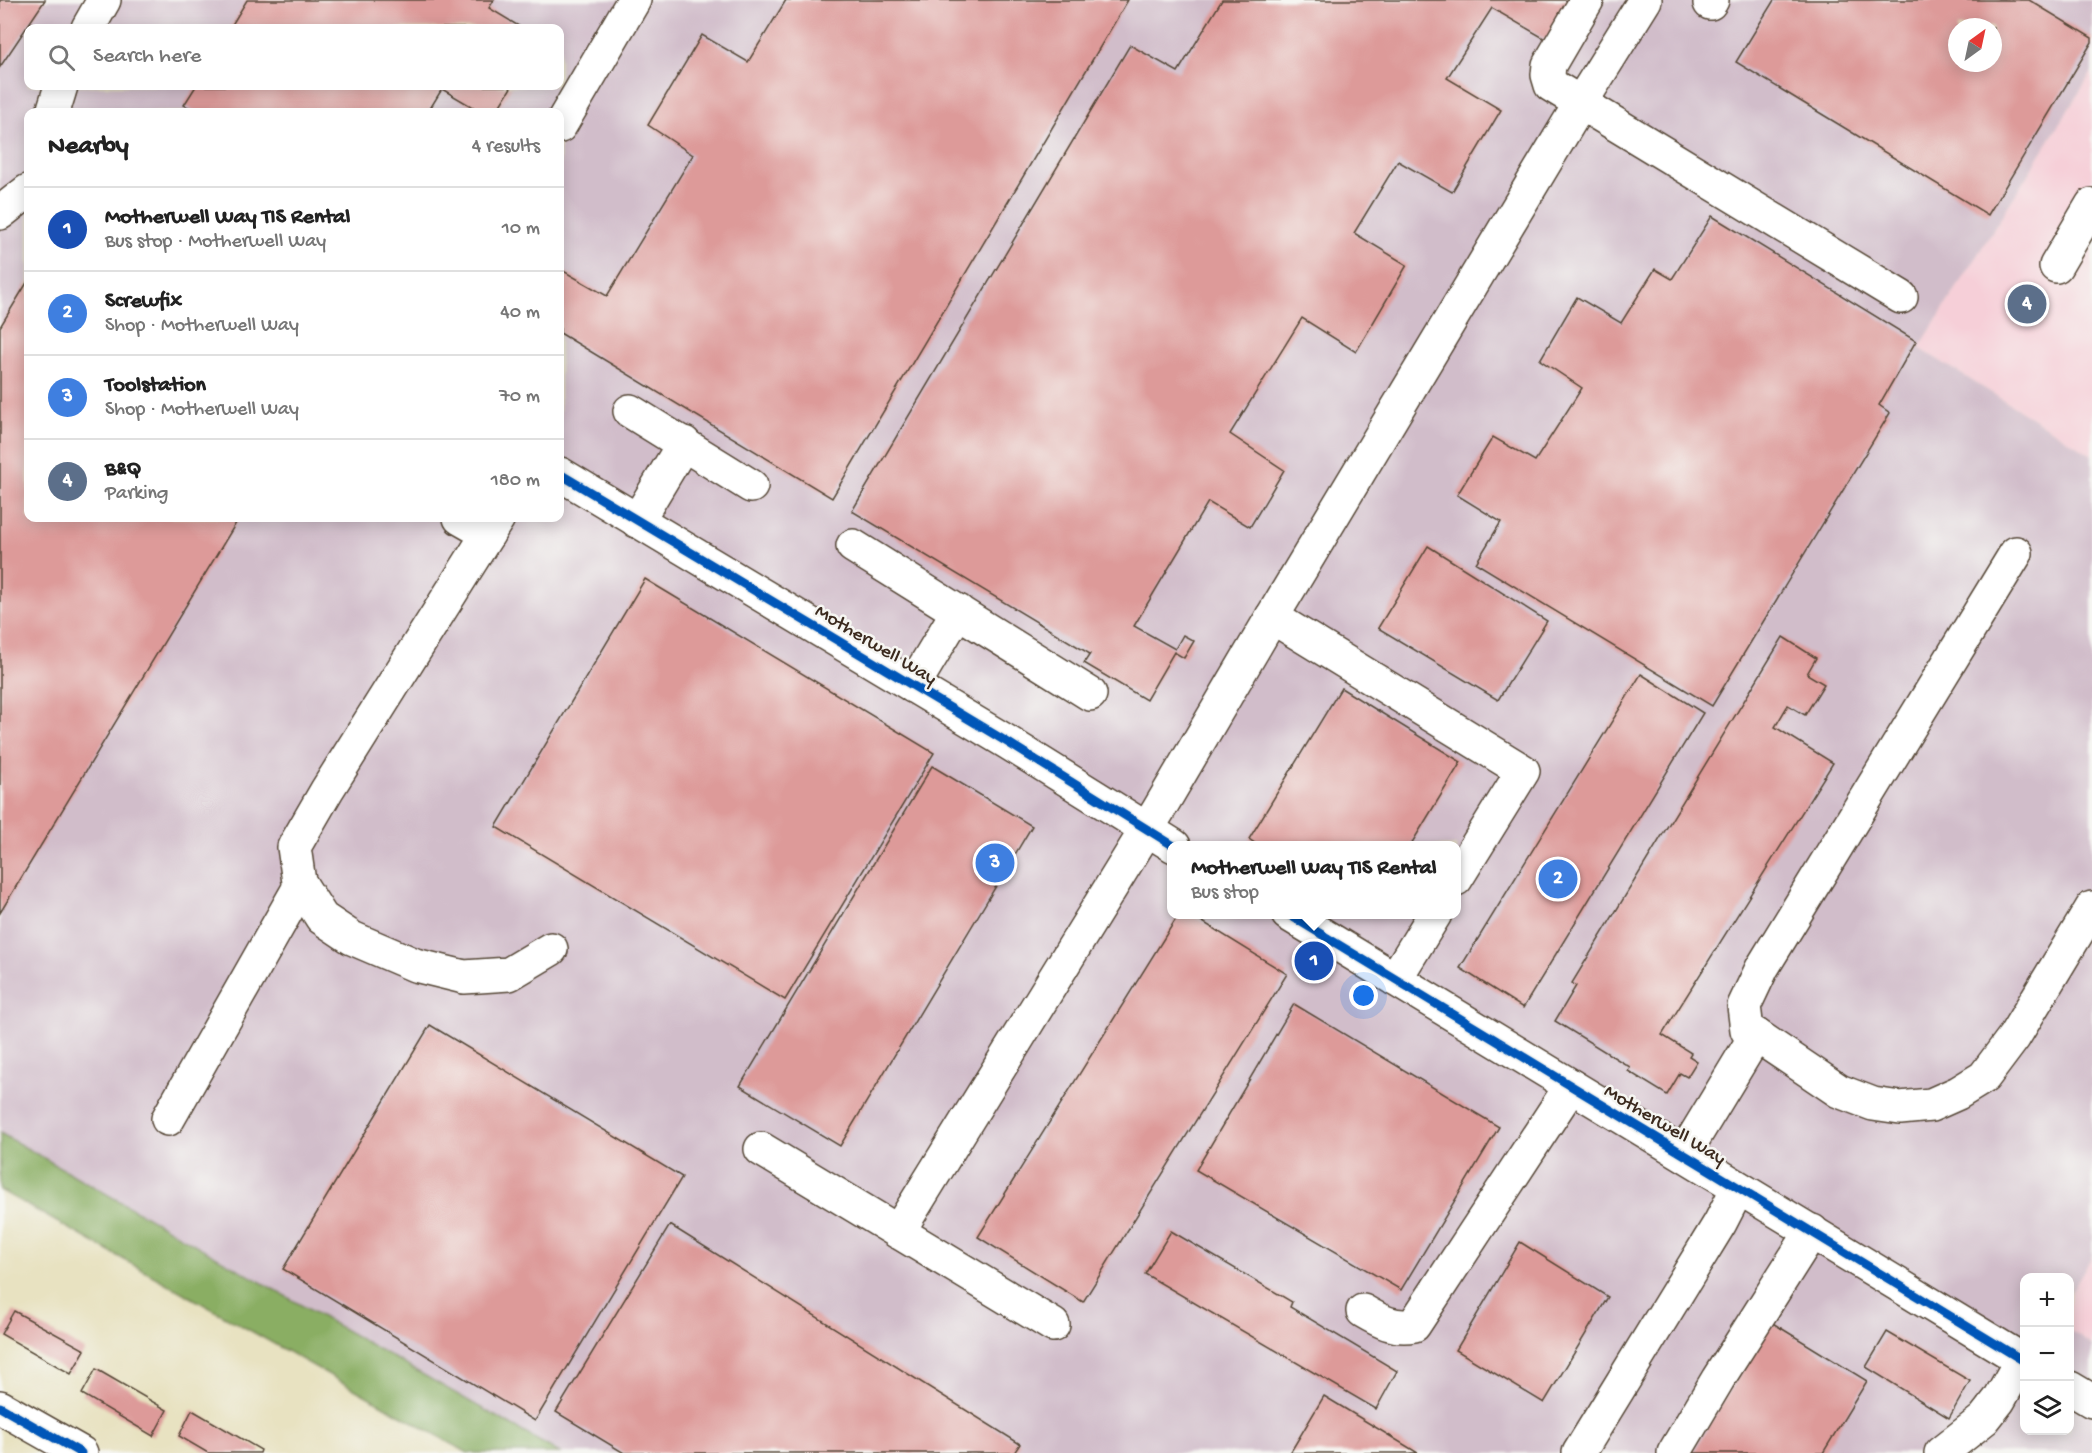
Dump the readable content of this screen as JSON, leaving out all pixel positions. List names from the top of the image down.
{
  "streets": {
    "street": ["Motherwell Way"]
  },
  "north": "top right",
  "page": {
    "search": "Search here",
    "heading": ["Nearby", "4 results"],
    "list": [
      {
        "mark": "1",
        "name": "Motherwell Way TIS Rental",
        "note": "Bus stop · Motherwell Way",
        "value": "10 m"
      },
      {
        "mark": "2",
        "name": "Screwfix",
        "note": "Shop · Motherwell Way",
        "value": "40 m"
      },
      {
        "mark": "3",
        "name": "Toolstation",
        "note": "Shop · Motherwell Way",
        "value": "70 m"
      },
      {
        "mark": "4",
        "name": "B&Q",
        "note": "Parking",
        "value": "180 m"
      }
    ],
    "pins": [
      "4",
      "3",
      "2",
      "1"
    ],
    "popup": ["Motherwell Way TIS Rental", "Bus stop"],
    "map_buttons": ["+", "−"]
  }
}
